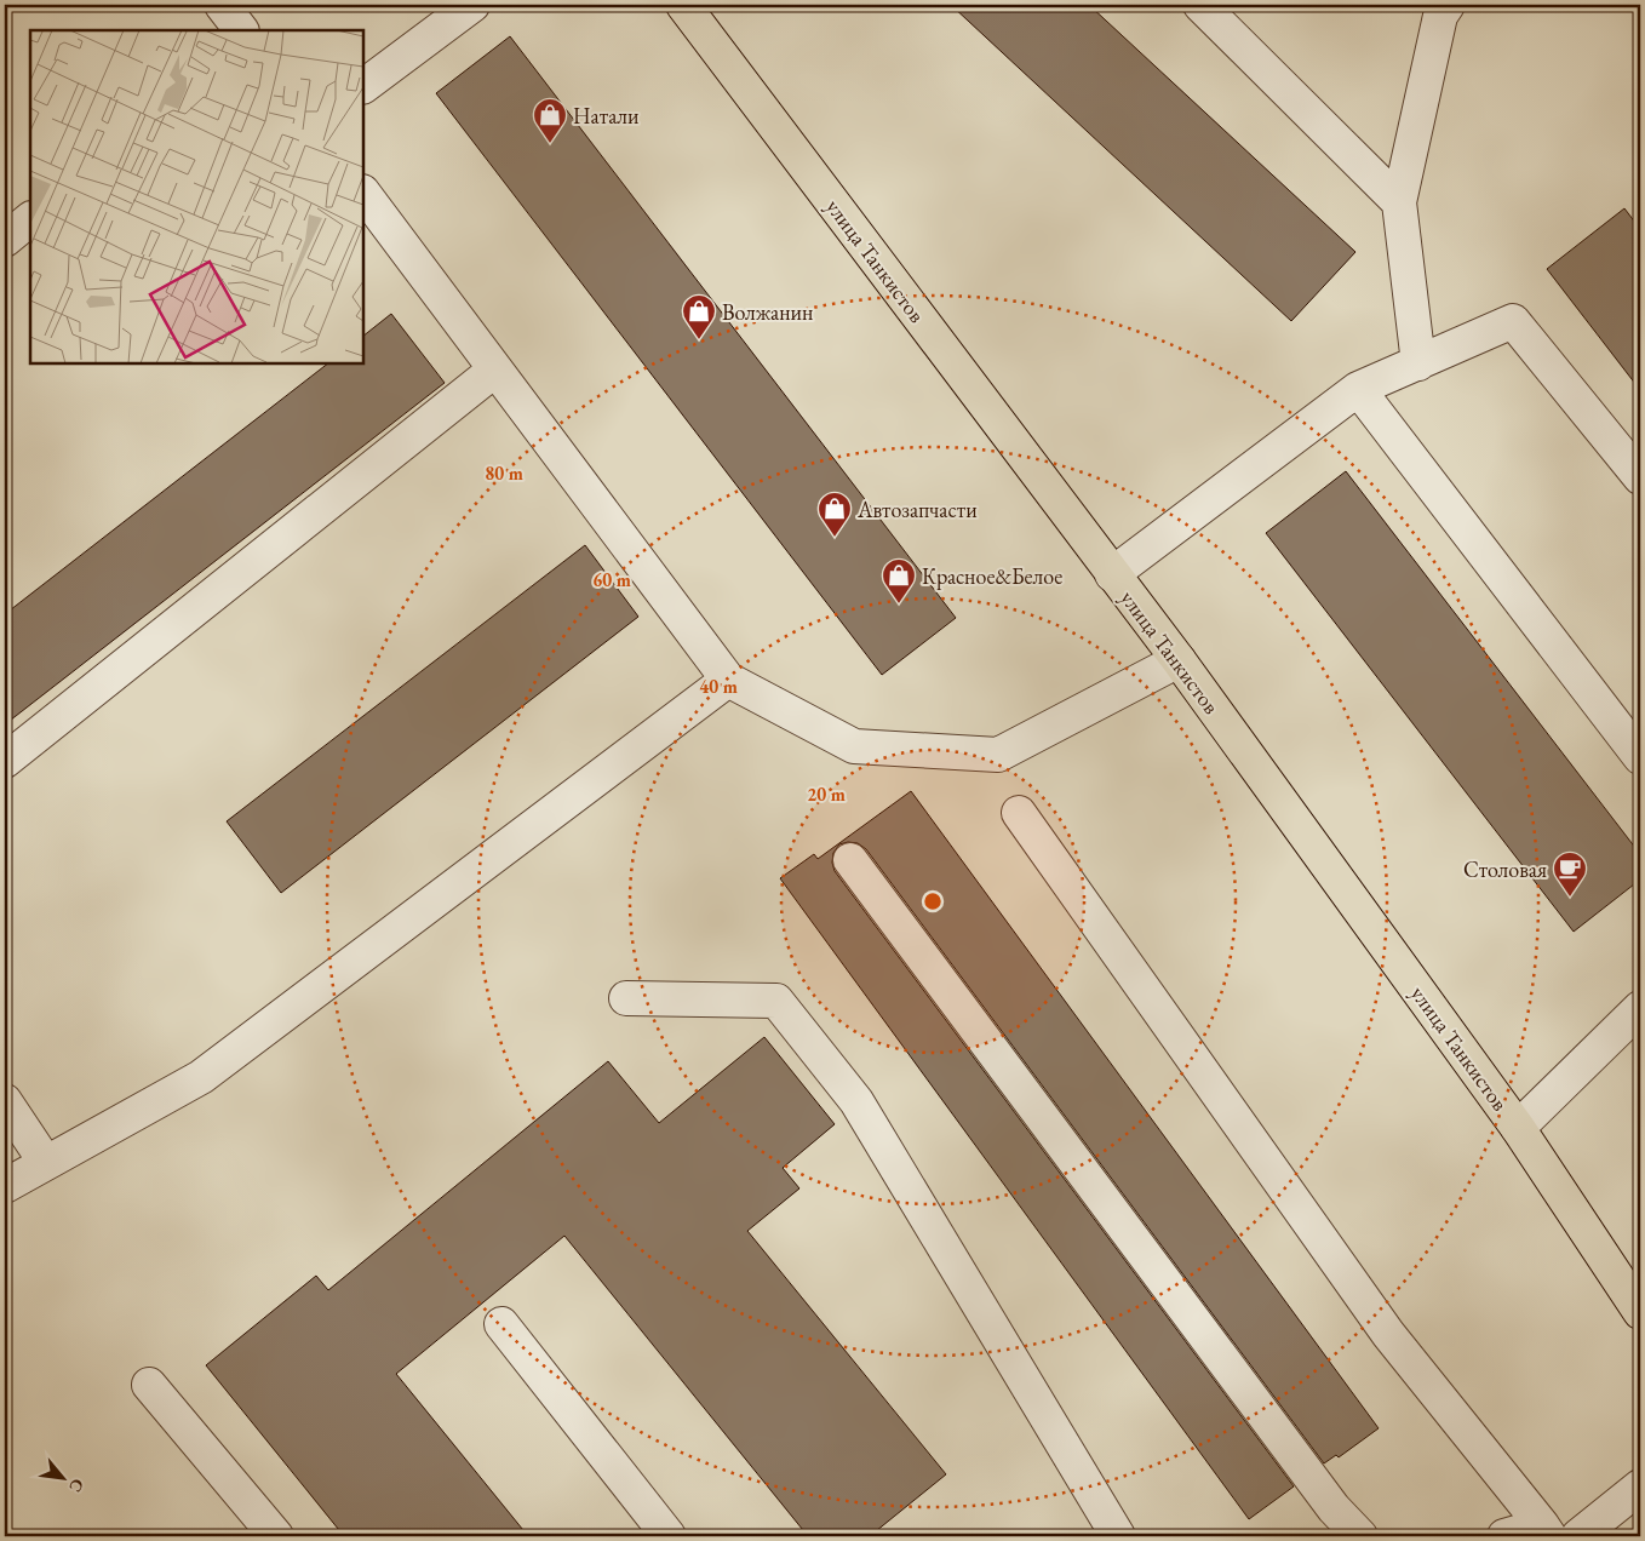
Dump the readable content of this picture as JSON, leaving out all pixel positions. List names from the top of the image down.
{
  "streets": {
    "main road": ["улица Танкистов"]
  },
  "places": {
    "shop": [
      "Натали",
      "Волжанин",
      "Автозапчасти",
      "Красное&Белое"
    ],
    "cafe": ["Столовая"]
  },
  "north": "bottom right",
  "rings": [
    "80 m",
    "60 m",
    "40 m",
    "20 m"
  ]
}
